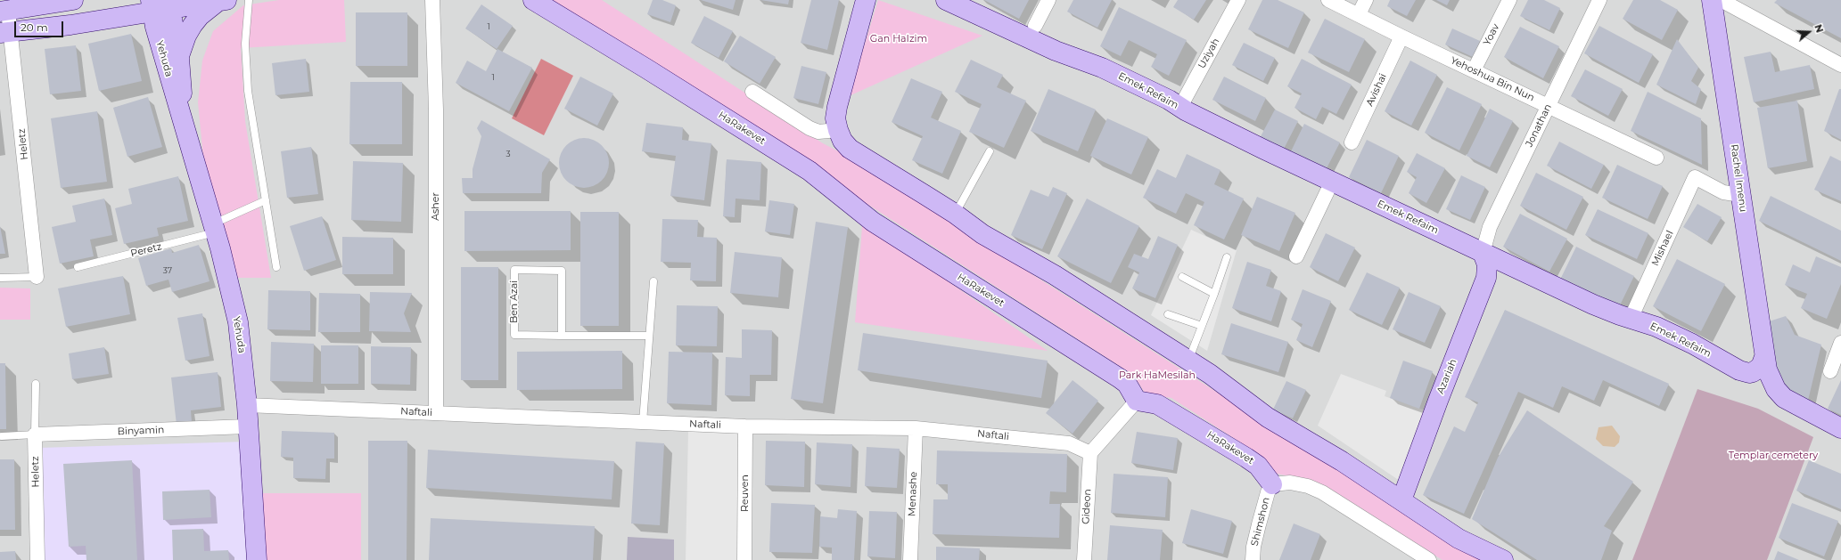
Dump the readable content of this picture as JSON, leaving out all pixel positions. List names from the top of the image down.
{
  "streets": {
    "street": [
      "Yoav",
      "Uziyah",
      "Yehuda",
      "Yehoshua Bin Nun",
      "Avishai",
      "Emek Refaim",
      "Jonathan",
      "HaRakevet",
      "Heletz",
      "Rachel Imenu",
      "Asher",
      "Mishael",
      "Azariah",
      "Naftali",
      "Binyamin",
      "Reuven",
      "Menashe",
      "Gideon",
      "Shimshon"
    ],
    "lane": ["Peretz", "Ben Azai"]
  },
  "crossings": [
    ["Yoav", "Yehoshua Bin Nun"],
    ["Uziyah", "Emek Refaim"],
    ["Yehuda", "Peretz"],
    ["Yehuda", "Naftali"],
    ["Yehuda", "Binyamin"],
    ["Yehoshua Bin Nun", "Avishai"],
    ["Yehoshua Bin Nun", "Jonathan"],
    ["Emek Refaim", "Jonathan"],
    ["Emek Refaim", "Rachel Imenu"],
    ["Emek Refaim", "Mishael"],
    ["Emek Refaim", "Azariah"],
    ["Jonathan", "Azariah"],
    ["HaRakevet", "Shimshon"],
    ["Heletz", "Binyamin"],
    ["Rachel Imenu", "Mishael"],
    ["Asher", "Naftali"],
    ["Naftali", "Reuven"],
    ["Naftali", "Menashe"],
    ["Naftali", "Gideon"]
  ],
  "parks": ["Gan HaIzim", "Park HaMesilah", "Templar cemetery"],
  "house_numbers": [
    "1",
    "1",
    "3",
    "37"
  ],
  "scale_bar": "20 m",
  "north": "right"
}
